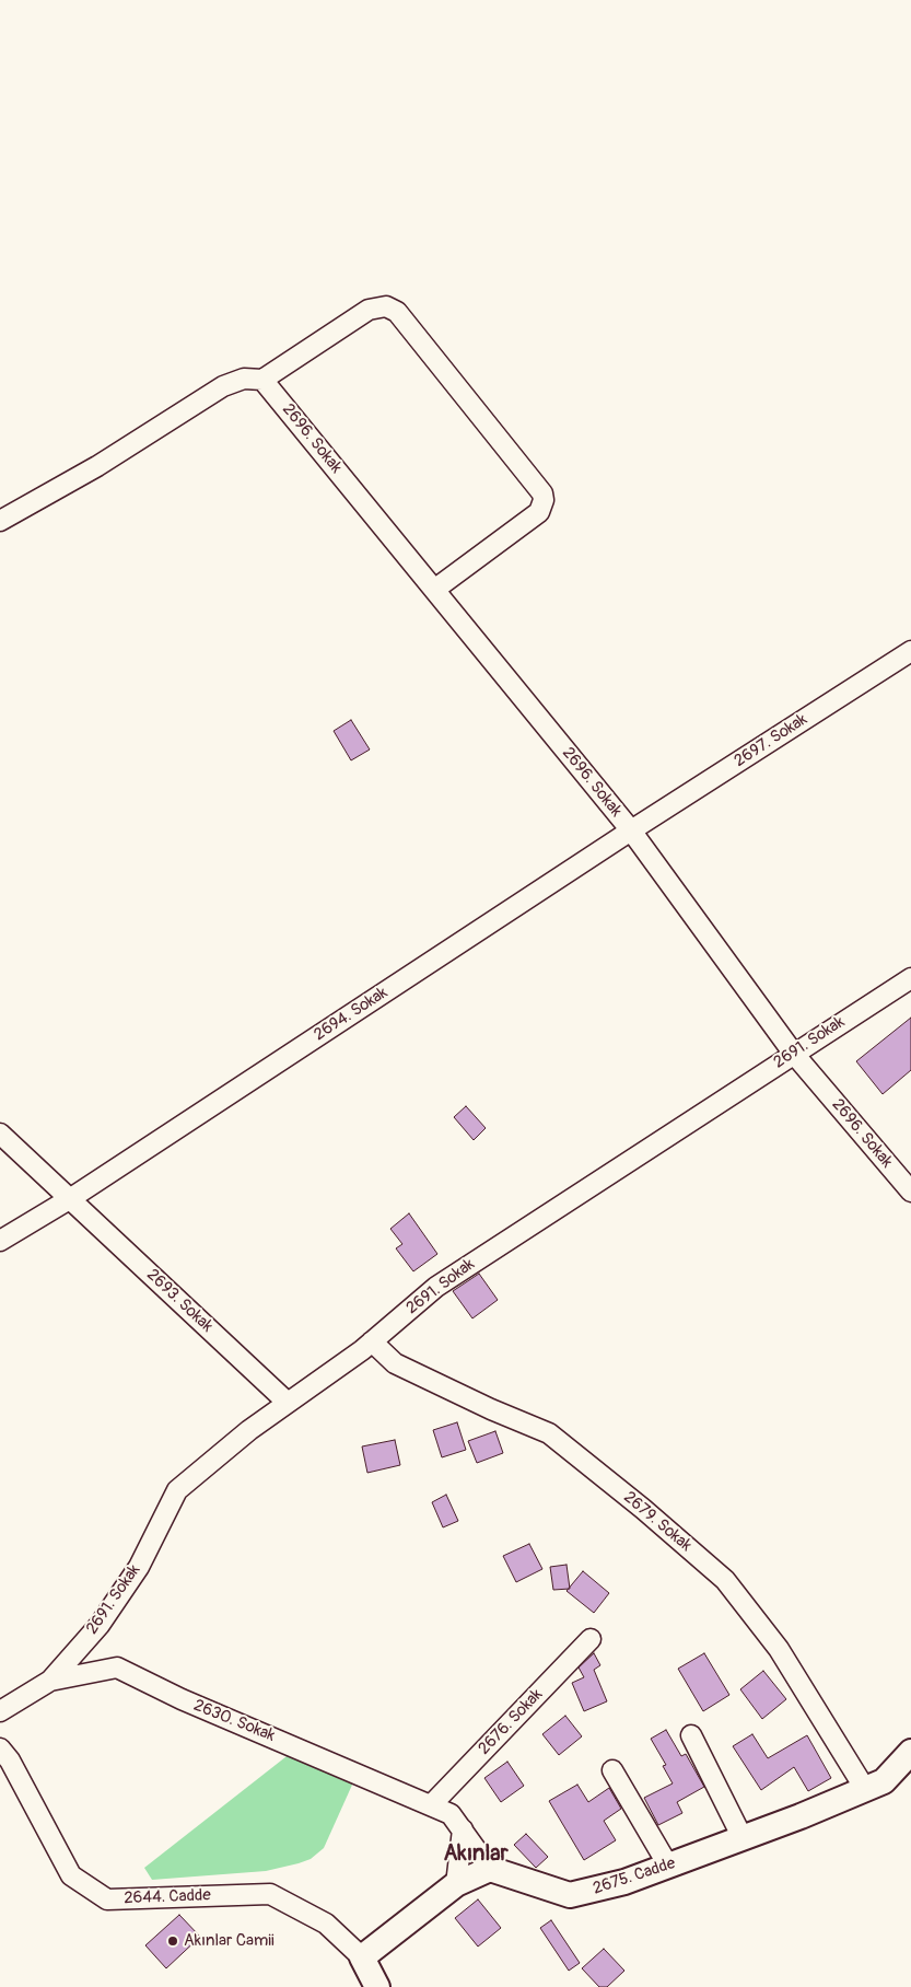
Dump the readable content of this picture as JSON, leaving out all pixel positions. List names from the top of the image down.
{
  "streets": {
    "street": [
      "2696. Sokak",
      "2697. Sokak",
      "2694. Sokak",
      "2691. Sokak",
      "2693. Sokak",
      "2679. Sokak",
      "2630. Sokak",
      "2676. Sokak",
      "2675. Cadde",
      "2644. Cadde"
    ]
  },
  "crossings": [
    ["2696. Sokak", "2697. Sokak"],
    ["2696. Sokak", "2694. Sokak"],
    ["2696. Sokak", "2691. Sokak"],
    ["2697. Sokak", "2694. Sokak"],
    ["2694. Sokak", "2693. Sokak"],
    ["2691. Sokak", "2693. Sokak"],
    ["2691. Sokak", "2679. Sokak"],
    ["2691. Sokak", "2630. Sokak"],
    ["2679. Sokak", "2675. Cadde"],
    ["2630. Sokak", "2676. Sokak"],
    ["2630. Sokak", "2675. Cadde"]
  ],
  "districts": ["Akınlar"],
  "places": ["Akınlar Camii"]
}
